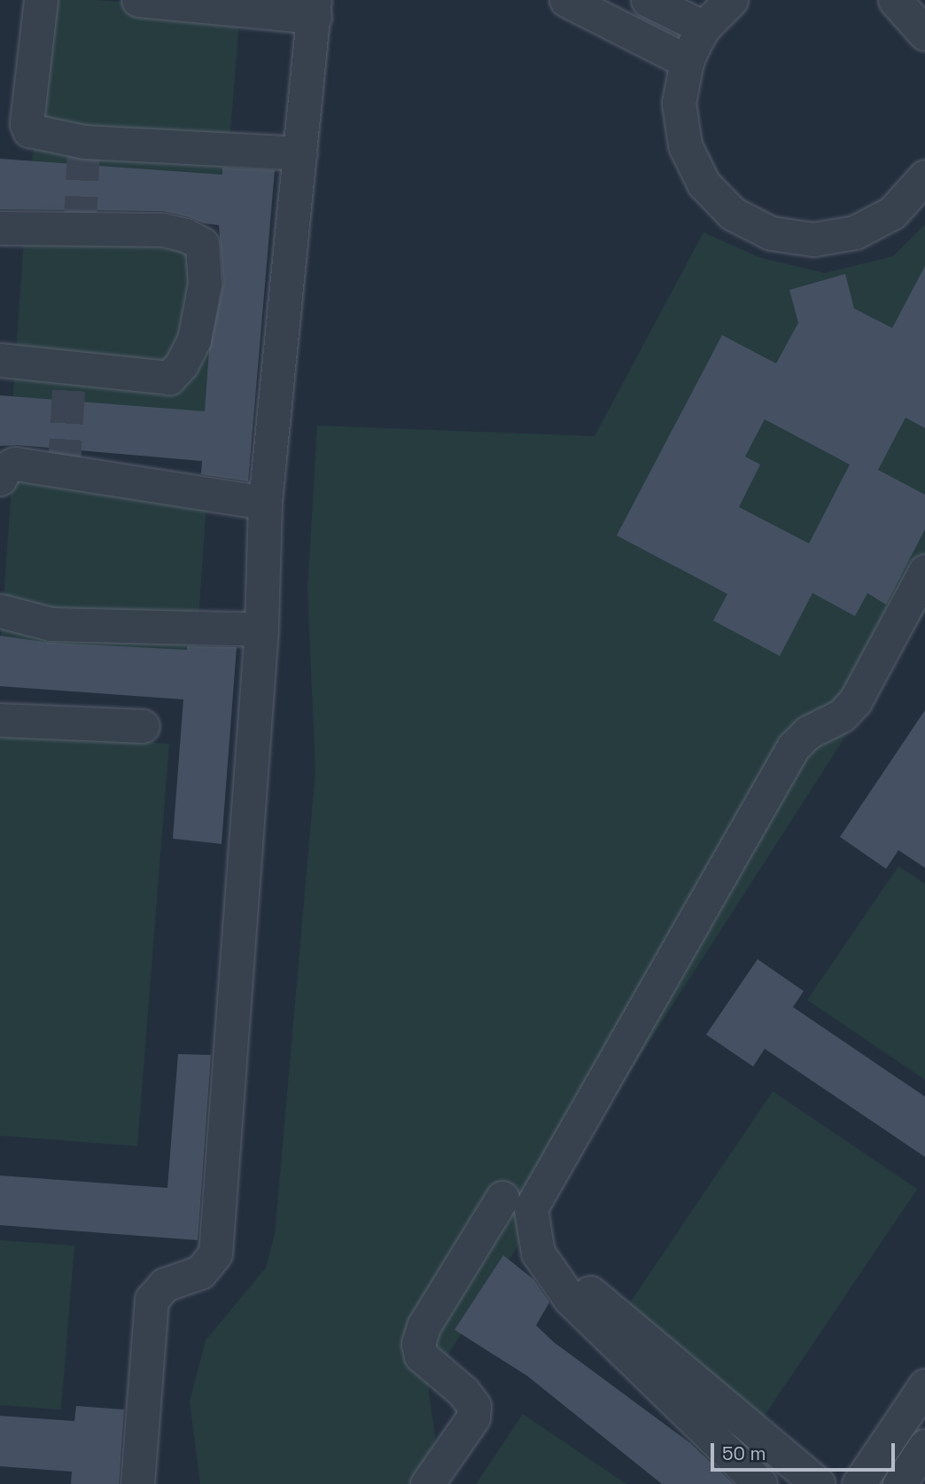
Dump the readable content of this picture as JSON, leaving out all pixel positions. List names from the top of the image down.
{
  "scale_bar": "50 m"
}
